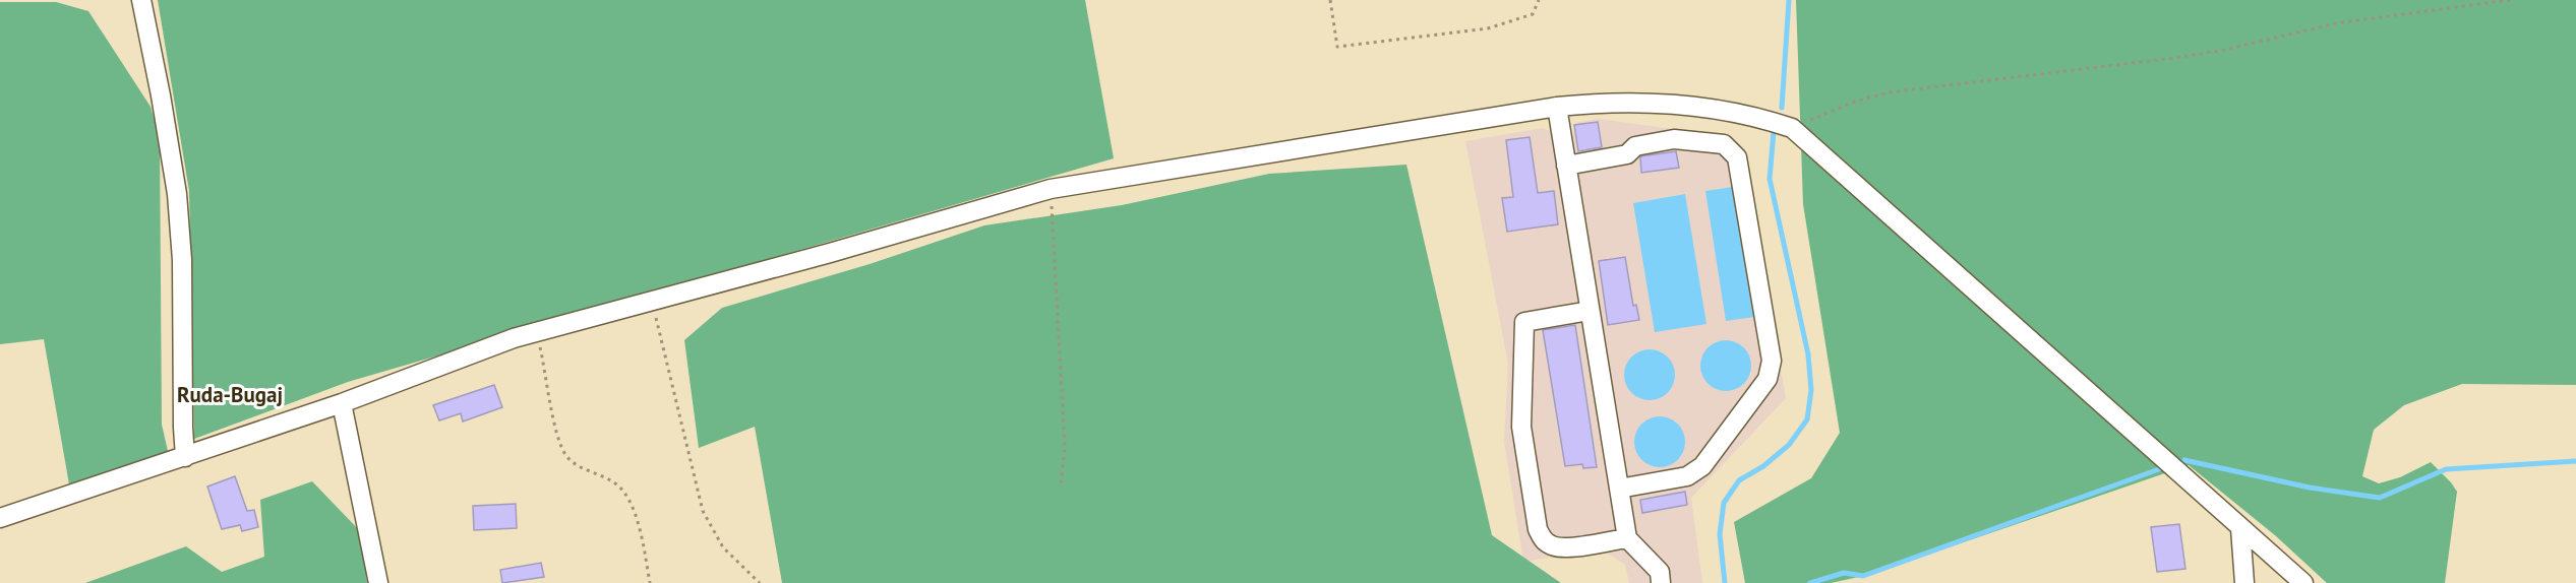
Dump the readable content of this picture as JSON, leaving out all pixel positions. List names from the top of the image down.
{
  "districts": ["Ruda-Bugaj"]
}
